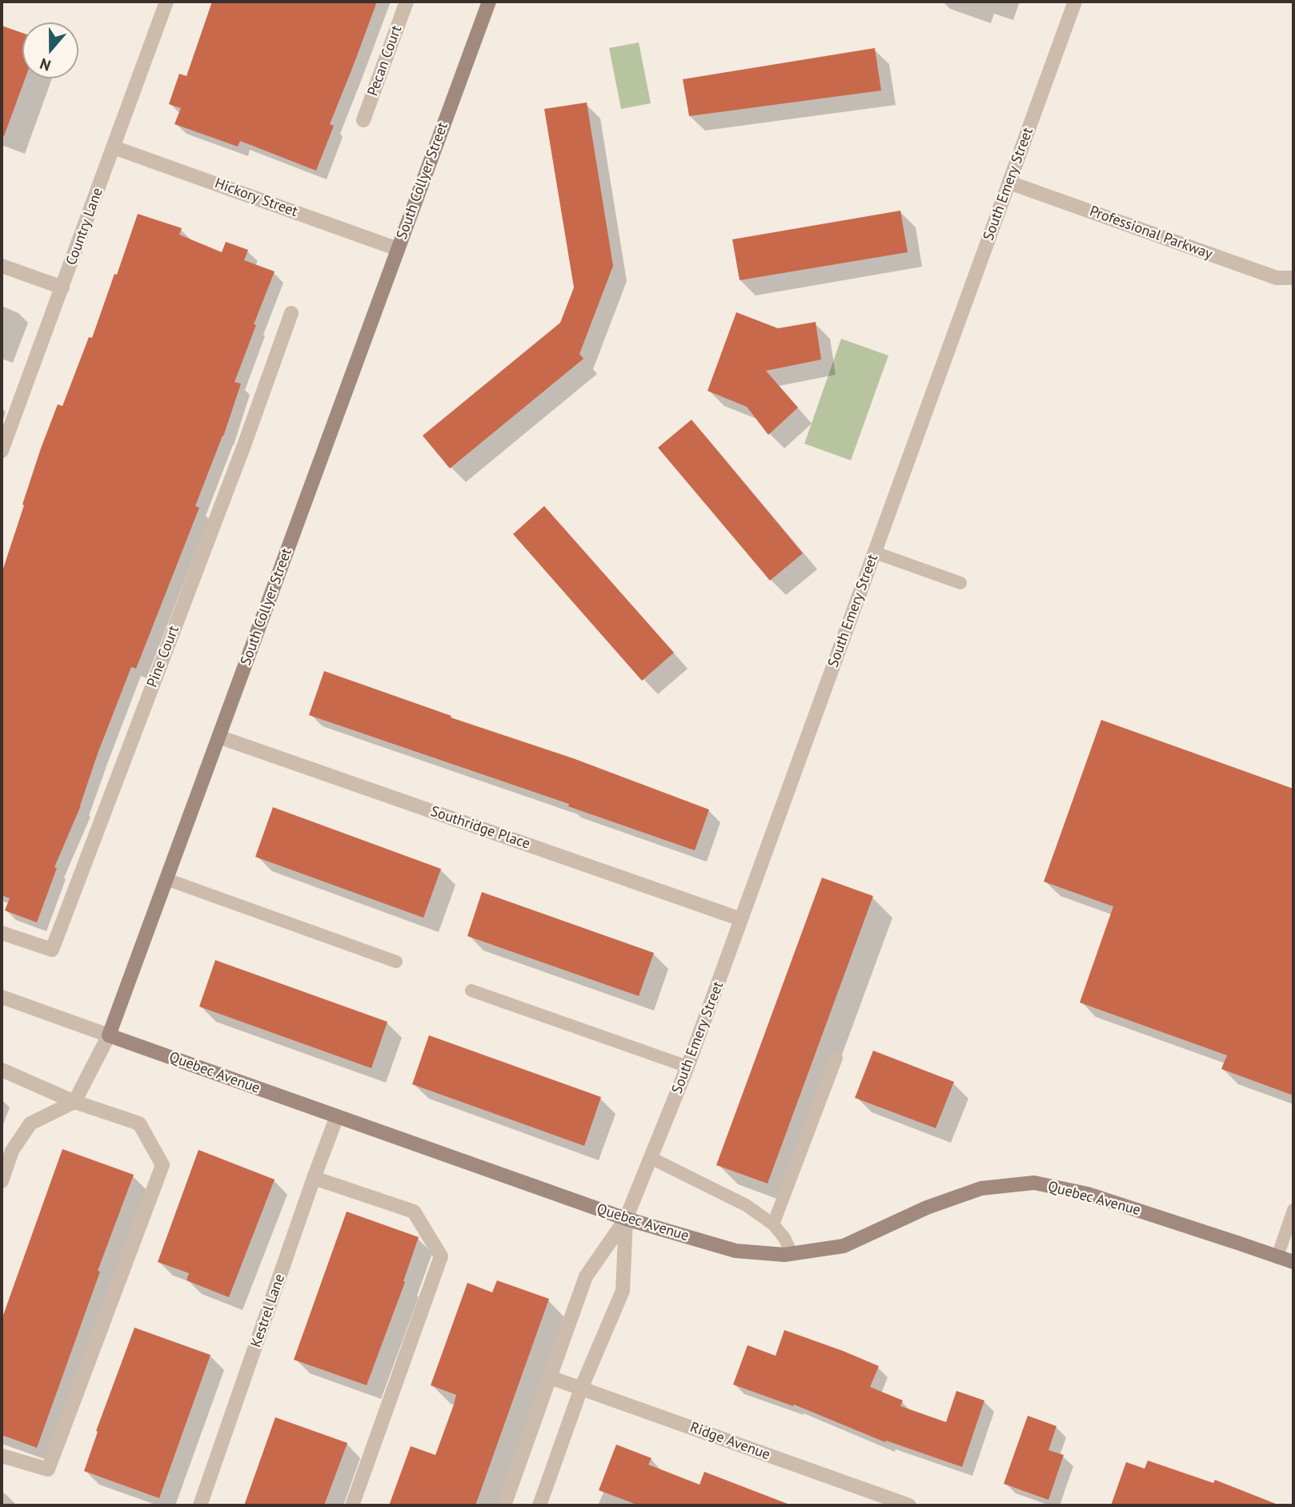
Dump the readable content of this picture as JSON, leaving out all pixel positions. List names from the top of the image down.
{
  "streets": {
    "street": [
      "Pecan Court",
      "South Collyer Street",
      "South Emery Street",
      "Hickory Street",
      "Country Lane",
      "Professional Parkway",
      "Pine Court",
      "Southridge Place",
      "Quebec Avenue",
      "Kestrel Lane",
      "Ridge Avenue"
    ]
  },
  "crossings": [
    ["South Collyer Street", "Hickory Street"],
    ["South Collyer Street", "Southridge Place"],
    ["South Collyer Street", "Quebec Avenue"],
    ["South Emery Street", "Professional Parkway"],
    ["South Emery Street", "Southridge Place"],
    ["South Emery Street", "Quebec Avenue"],
    ["South Emery Street", "Ridge Avenue"],
    ["Hickory Street", "Country Lane"],
    ["Quebec Avenue", "Kestrel Lane"]
  ],
  "north": "bottom"
}
